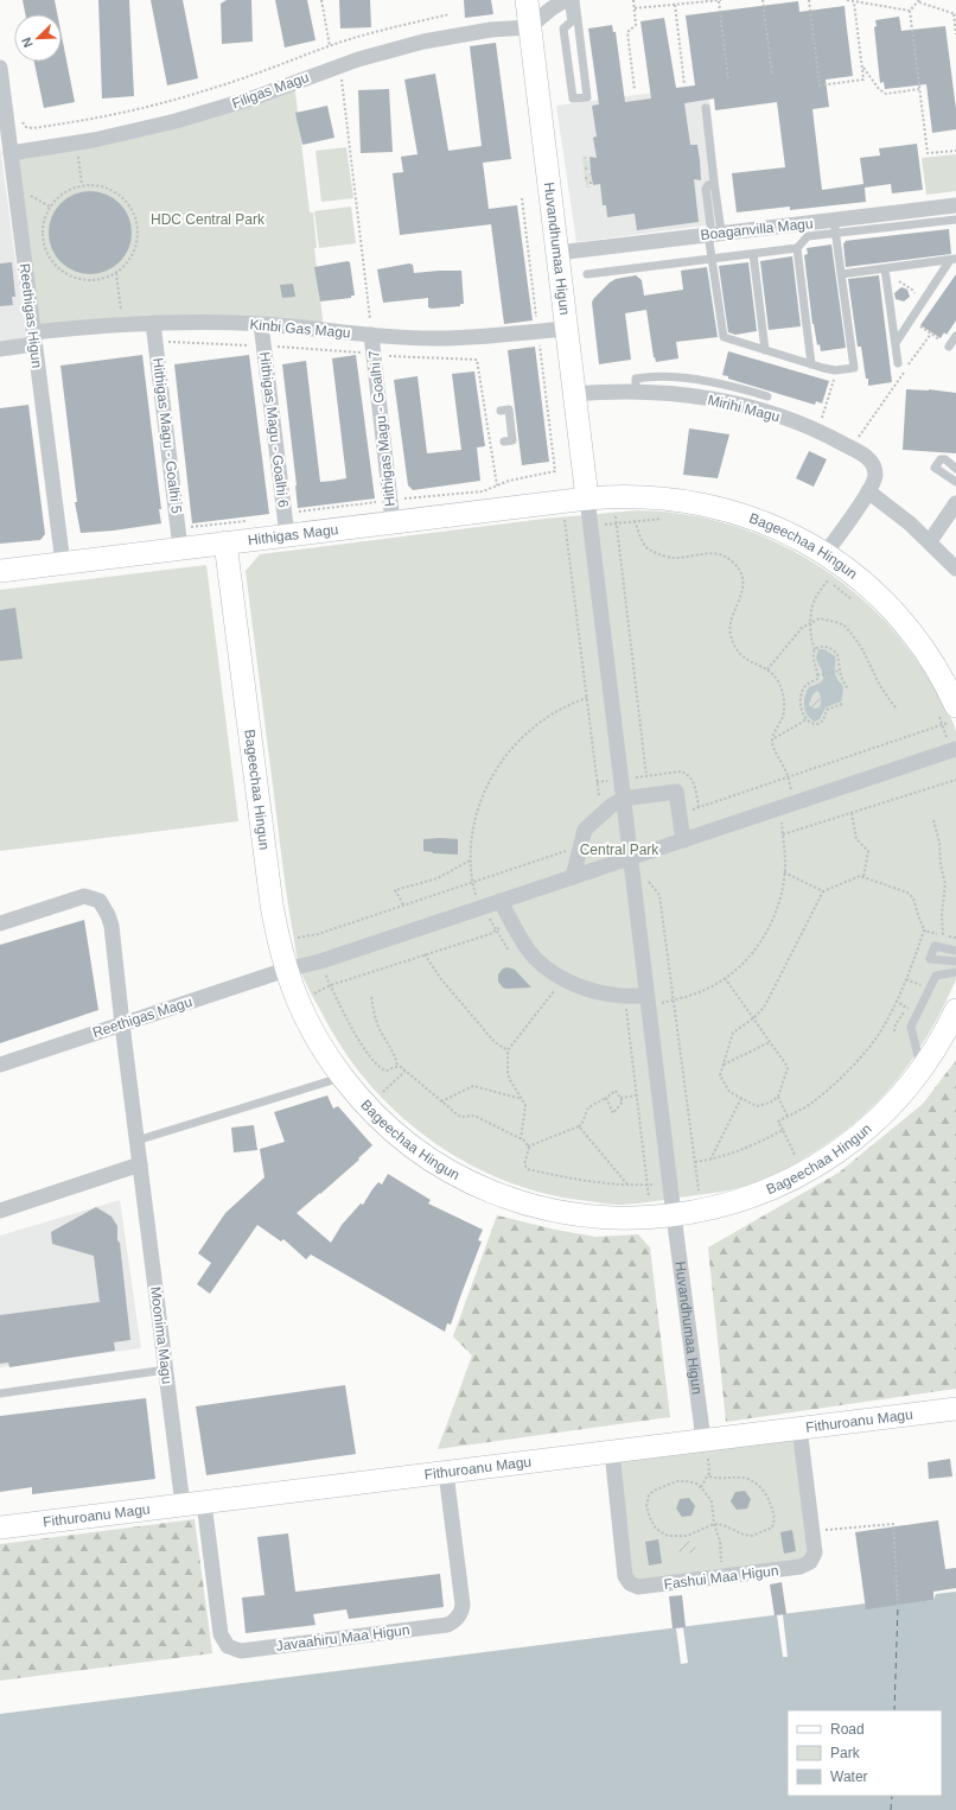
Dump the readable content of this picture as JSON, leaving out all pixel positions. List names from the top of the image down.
{
  "streets": {
    "street": [
      "Filigas Magu",
      "Boaganvilla Magu",
      "Huvandhumaa Higun",
      "Reethigas Higun",
      "Kinbi Gas Magu",
      "Mirihi Magu",
      "Hithigas Magu - Goalhi 7",
      "Hithigas Magu - Goalhi 6",
      "Hithigas Magu - Goalhi 5",
      "Hithigas Magu",
      "Bageechaa Hingun",
      "Reethigas Magu",
      "Moonima Magu",
      "Fithuroanu Magu",
      "Fashui Maa Higun",
      "Javaahiru Maa Higun"
    ]
  },
  "crossings": [
    ["Filigas Magu", "Huvandhumaa Higun"],
    ["Filigas Magu", "Reethigas Higun"],
    ["Boaganvilla Magu", "Huvandhumaa Higun"],
    ["Huvandhumaa Higun", "Kinbi Gas Magu"],
    ["Huvandhumaa Higun", "Mirihi Magu"],
    ["Huvandhumaa Higun", "Hithigas Magu"],
    ["Huvandhumaa Higun", "Bageechaa Hingun"],
    ["Huvandhumaa Higun", "Reethigas Magu"],
    ["Huvandhumaa Higun", "Fithuroanu Magu"],
    ["Reethigas Higun", "Kinbi Gas Magu"],
    ["Reethigas Higun", "Hithigas Magu"],
    ["Kinbi Gas Magu", "Hithigas Magu - Goalhi 7"],
    ["Kinbi Gas Magu", "Hithigas Magu - Goalhi 6"],
    ["Kinbi Gas Magu", "Hithigas Magu - Goalhi 5"],
    ["Mirihi Magu", "Bageechaa Hingun"],
    ["Hithigas Magu - Goalhi 7", "Hithigas Magu"],
    ["Hithigas Magu - Goalhi 6", "Hithigas Magu"],
    ["Hithigas Magu - Goalhi 5", "Hithigas Magu"],
    ["Hithigas Magu", "Bageechaa Hingun"],
    ["Bageechaa Hingun", "Reethigas Magu"],
    ["Reethigas Magu", "Moonima Magu"],
    ["Moonima Magu", "Fithuroanu Magu"],
    ["Moonima Magu", "Javaahiru Maa Higun"],
    ["Fithuroanu Magu", "Fashui Maa Higun"],
    ["Fithuroanu Magu", "Javaahiru Maa Higun"]
  ],
  "parks": ["HDC Central Park", "Central Park"],
  "legend": ["Road", "Park", "Water"],
  "north": "bottom left"
}
